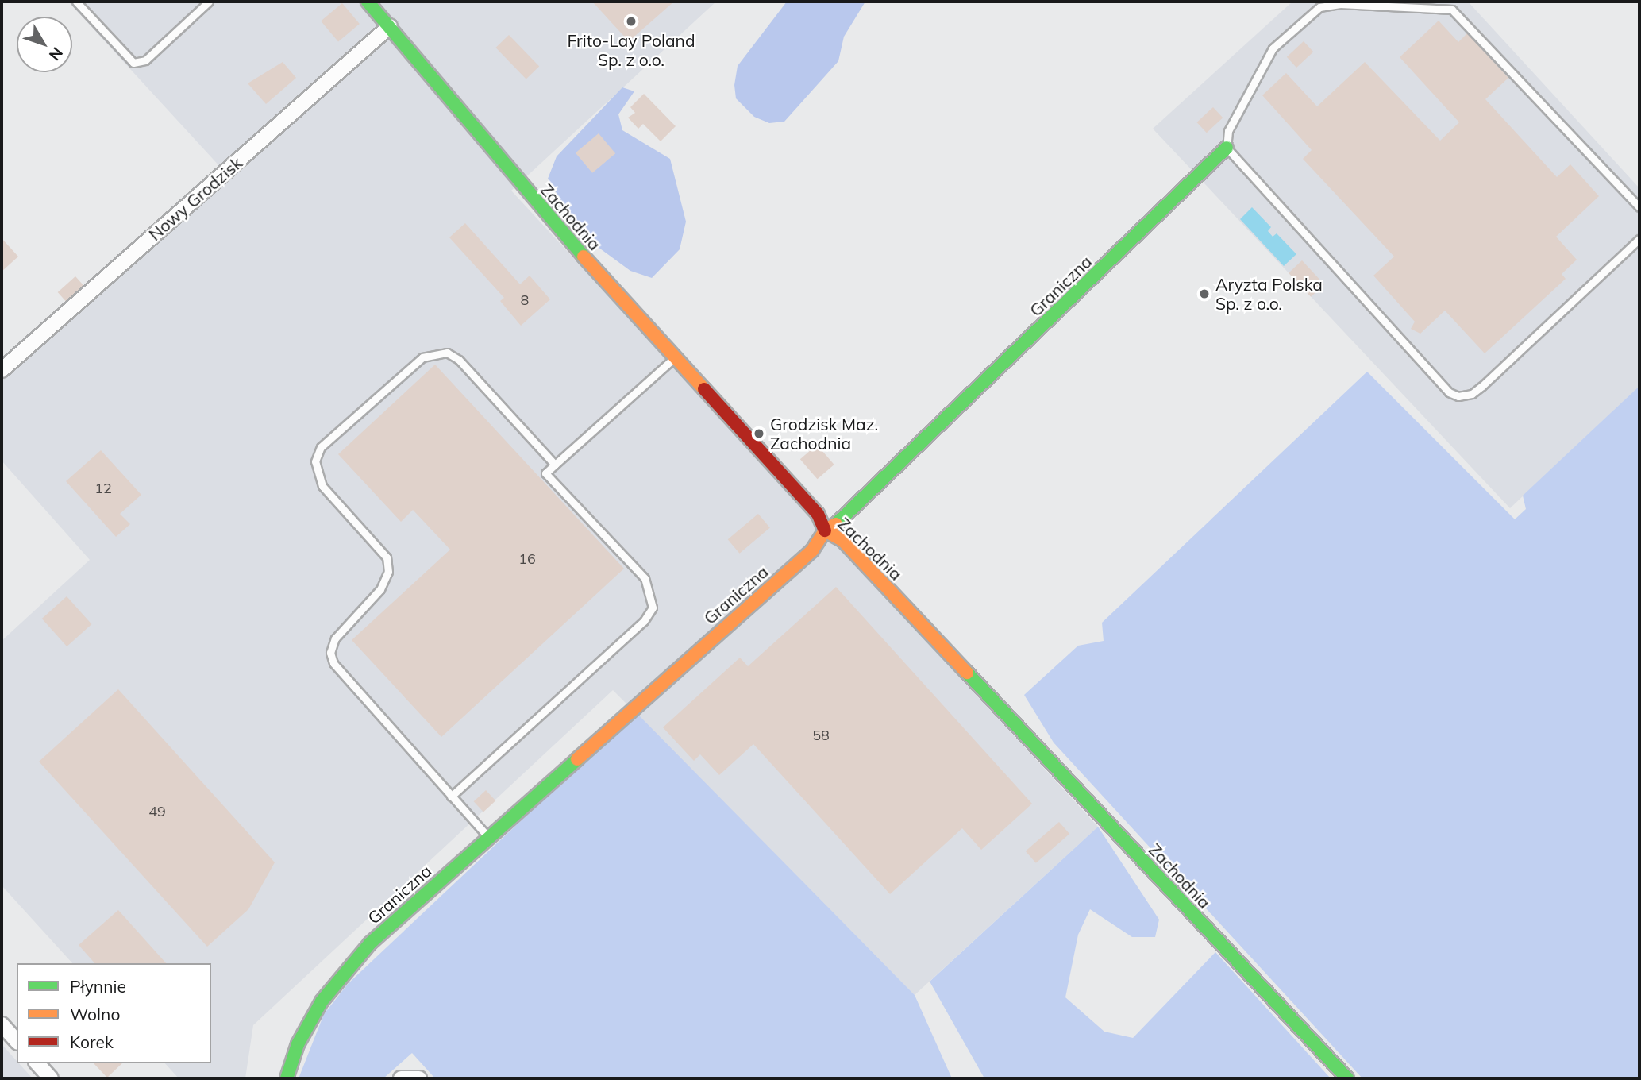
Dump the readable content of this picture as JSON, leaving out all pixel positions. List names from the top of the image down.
{
  "streets": {
    "street": ["Nowy Grodzisk", "Zachodnia", "Graniczna"]
  },
  "crossings": [
    ["Nowy Grodzisk", "Zachodnia"],
    ["Zachodnia", "Graniczna"]
  ],
  "places": ["Frito-Lay Poland Sp. z o.o.", "Aryzta Polska Sp. z o.o.", "Grodzisk Maz. Zachodnia"],
  "house_numbers": [
    "8",
    "12",
    "16",
    "58",
    "49"
  ],
  "legend": ["Płynnie", "Wolno", "Korek"],
  "north": "bottom right"
}
